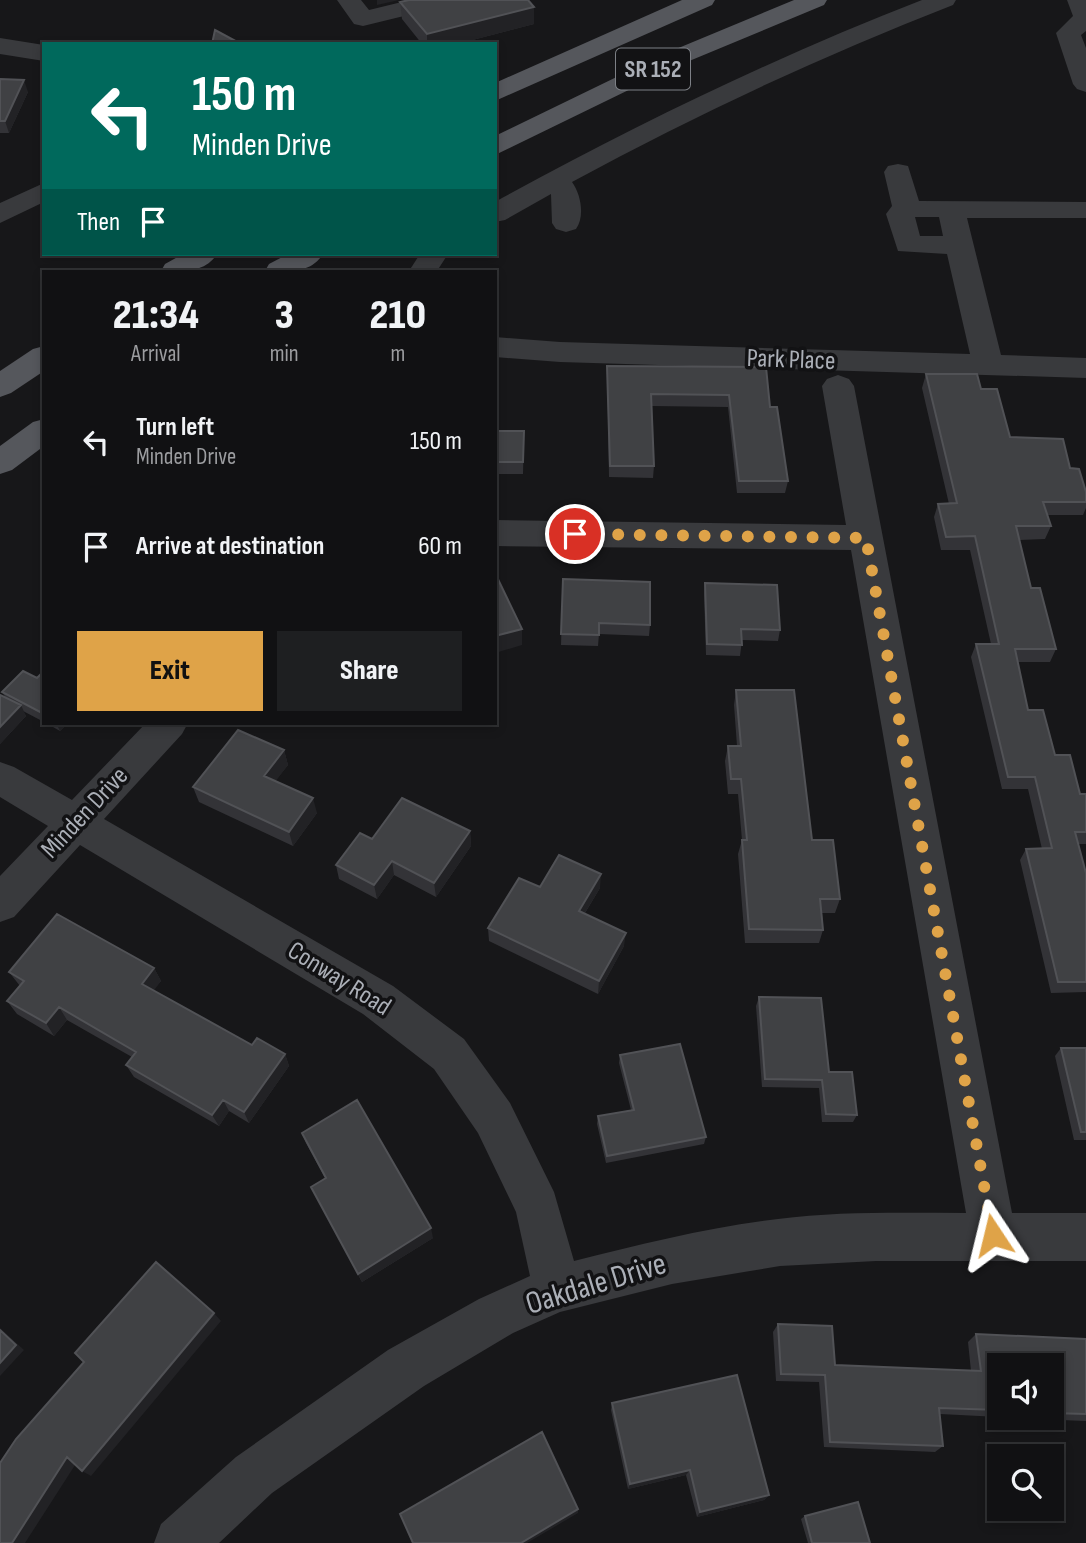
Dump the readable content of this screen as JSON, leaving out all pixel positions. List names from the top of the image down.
{
  "streets": {
    "main road": ["SR 152"],
    "street": [
      "Park Place",
      "Minden Drive",
      "Conway Road",
      "Oakdale Drive"
    ]
  },
  "crossings": [
    ["Minden Drive", "Conway Road"],
    ["Conway Road", "Oakdale Drive"]
  ],
  "page": {
    "turn": ["150 m", "Minden Drive"],
    "then": "Then",
    "eta": [
      "21:34",
      "Arrival",
      "3",
      "min",
      "210",
      "m"
    ],
    "list": [
      {
        "name": "Turn left",
        "note": "Minden Drive",
        "value": "150 m"
      },
      {
        "name": "Arrive at destination",
        "value": "60 m"
      }
    ],
    "buttons": ["Exit", "Share"]
  }
}
